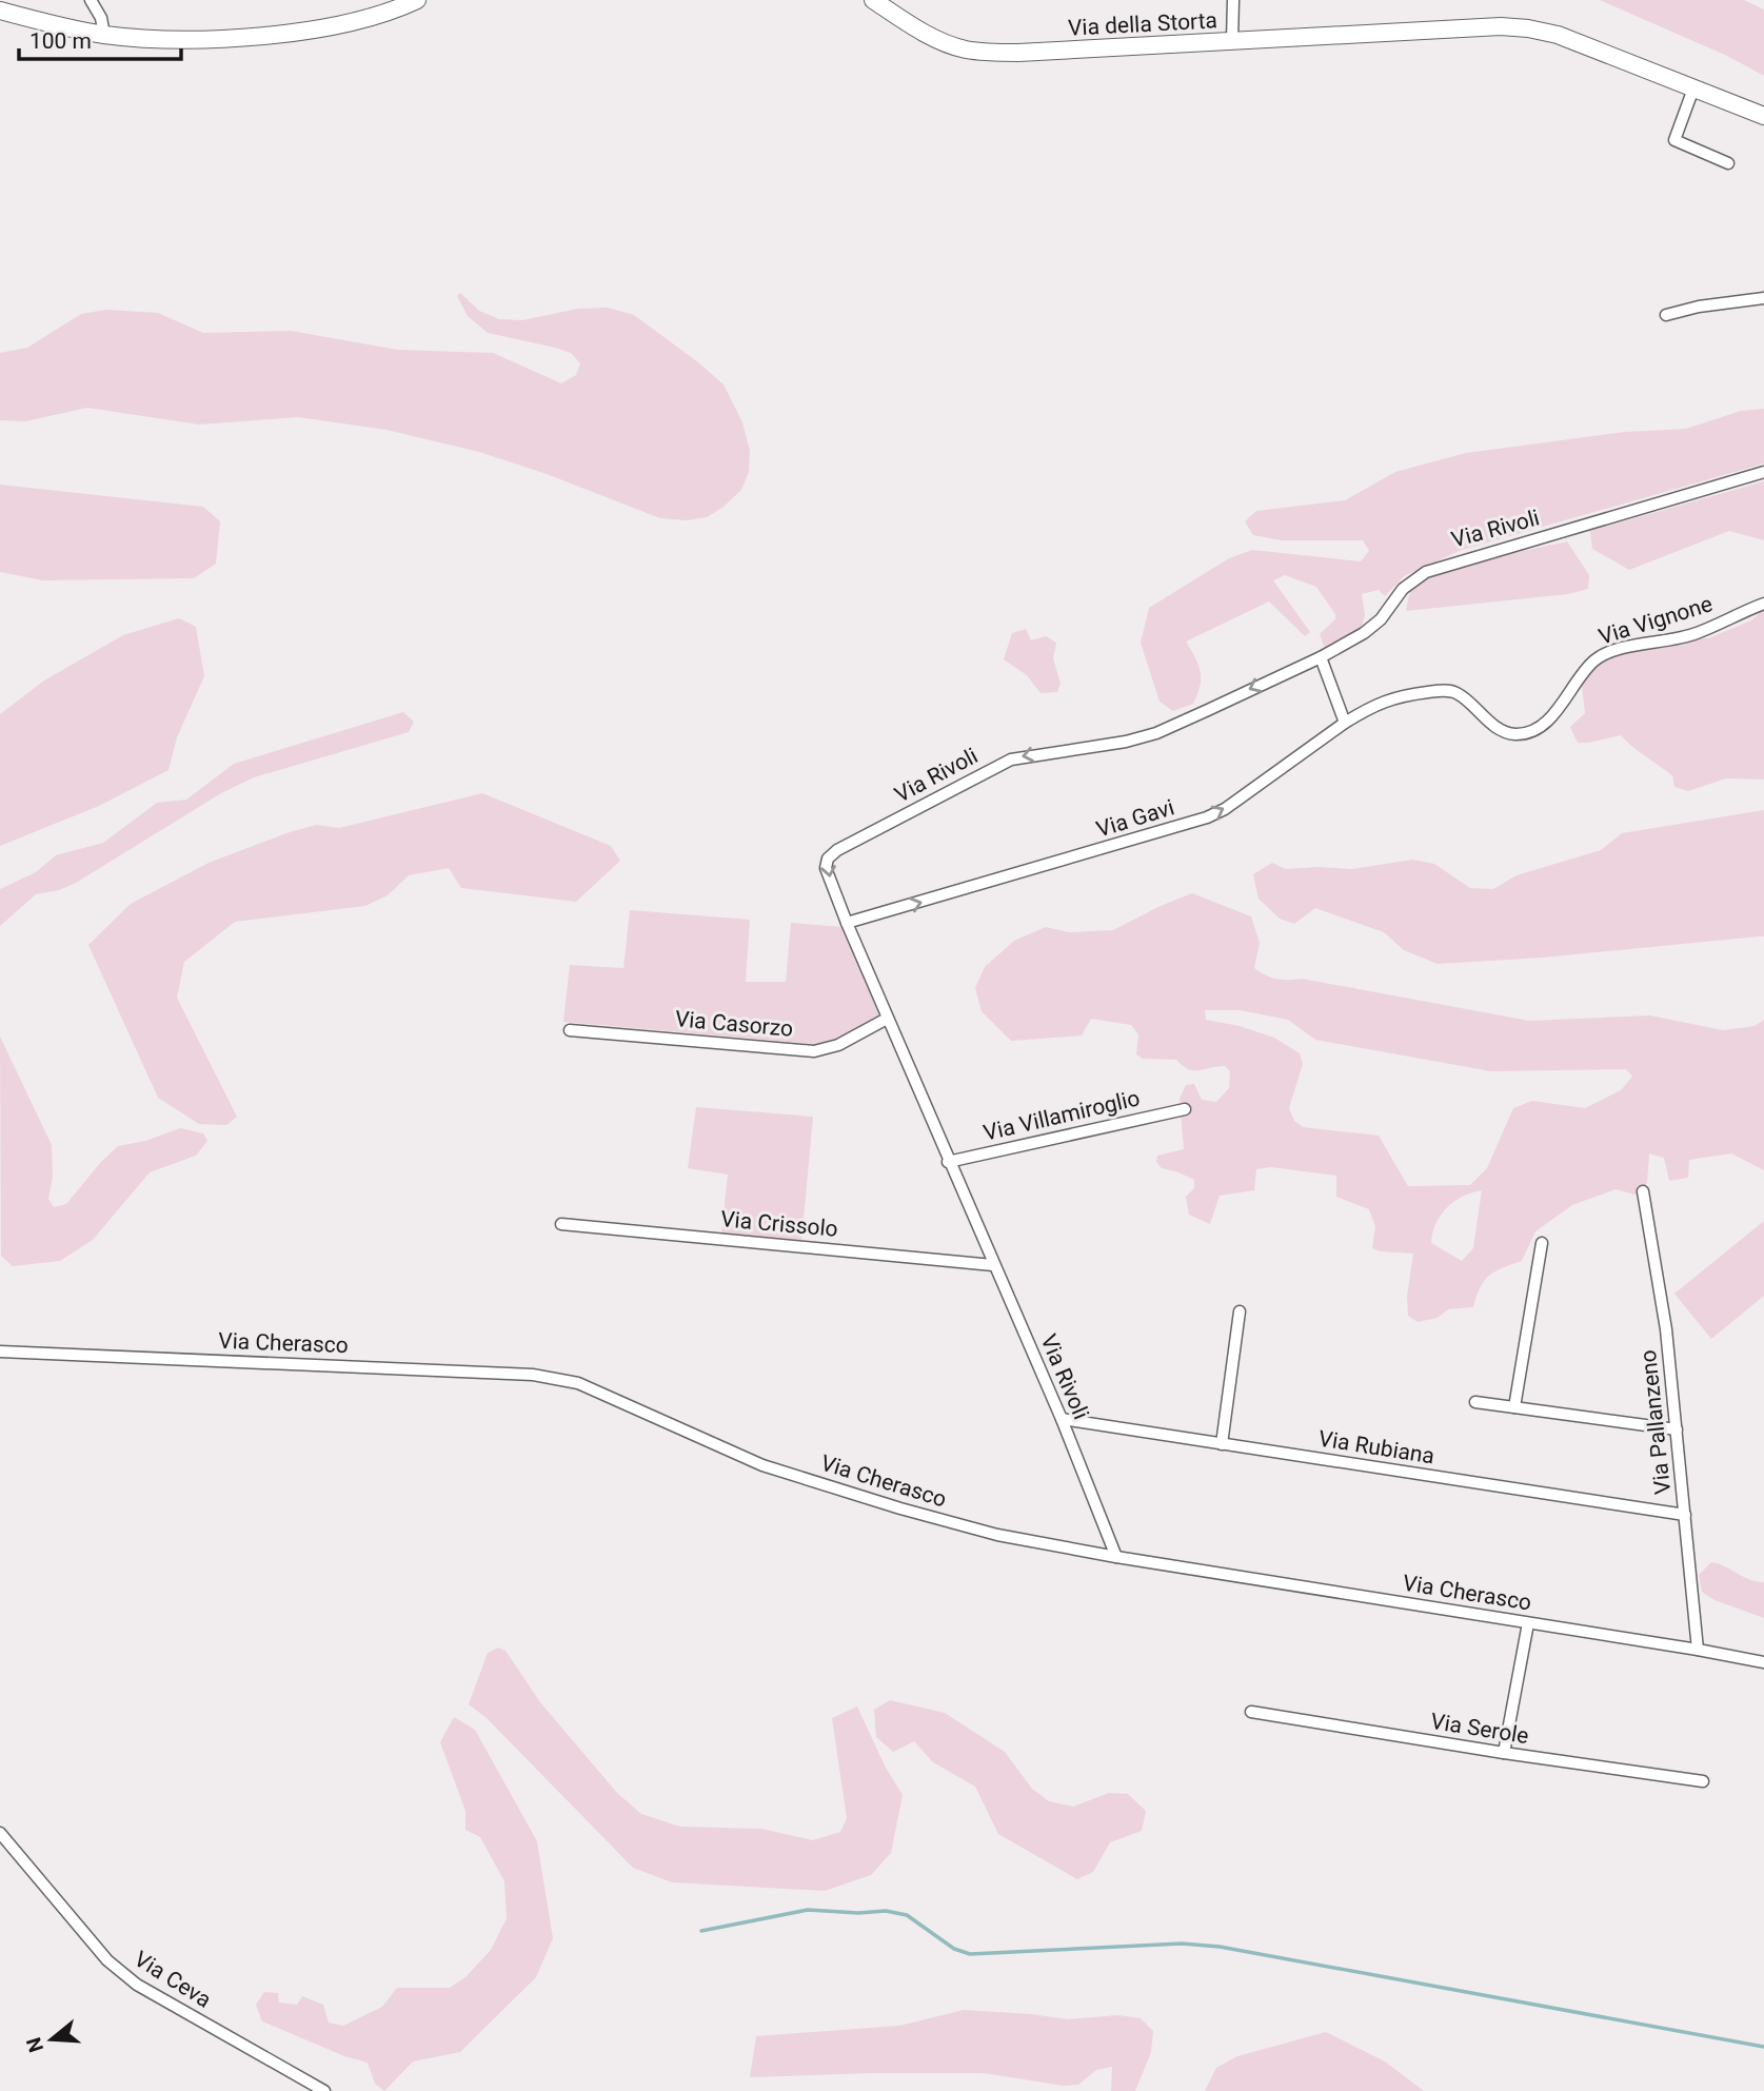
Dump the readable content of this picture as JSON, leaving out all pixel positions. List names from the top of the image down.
{
  "streets": {
    "main road": ["Via della Storta"],
    "street": [
      "Via Rivoli",
      "Via Vignone",
      "Via Gavi",
      "Via Casorzo",
      "Via Villamiroglio",
      "Via Crissolo",
      "Via Cherasco",
      "Via Pallanzeno",
      "Via Rubiana",
      "Via Serole",
      "Via Ceva"
    ]
  },
  "crossings": [
    ["Via Rivoli", "Via Gavi"],
    ["Via Rivoli", "Via Casorzo"],
    ["Via Rivoli", "Via Villamiroglio"],
    ["Via Rivoli", "Via Crissolo"],
    ["Via Rivoli", "Via Cherasco"],
    ["Via Rivoli", "Via Rubiana"],
    ["Via Vignone", "Via Gavi"],
    ["Via Cherasco", "Via Pallanzeno"],
    ["Via Pallanzeno", "Via Rubiana"]
  ],
  "one_way": ["Via Gavi"],
  "scale_bar": "100 m",
  "north": "left"
}
